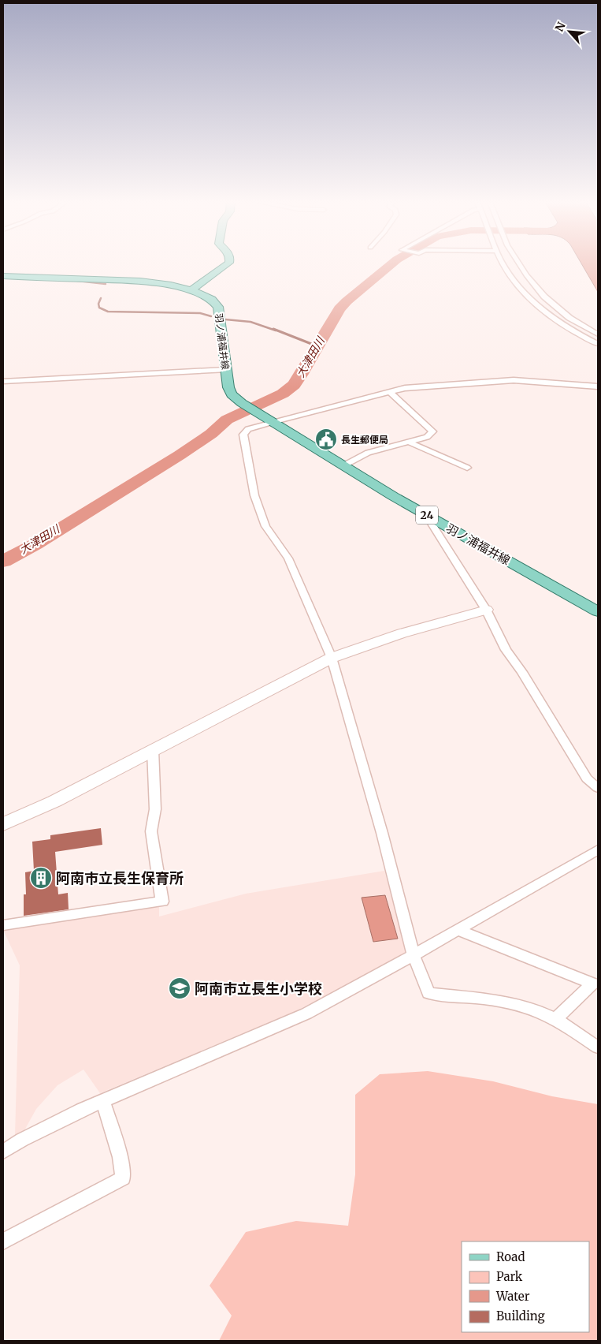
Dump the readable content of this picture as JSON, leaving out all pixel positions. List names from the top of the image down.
{
  "streets": {
    "main road": ["羽ノ浦福井線", "24"]
  },
  "water": ["大津田川"],
  "places": {
    "public building": ["長生郵便局"],
    "building": ["阿南市立長生保育所"],
    "school or university": ["阿南市立長生小学校"]
  },
  "legend": [
    "Road",
    "Park",
    "Water",
    "Building"
  ],
  "north": "top left"
}
